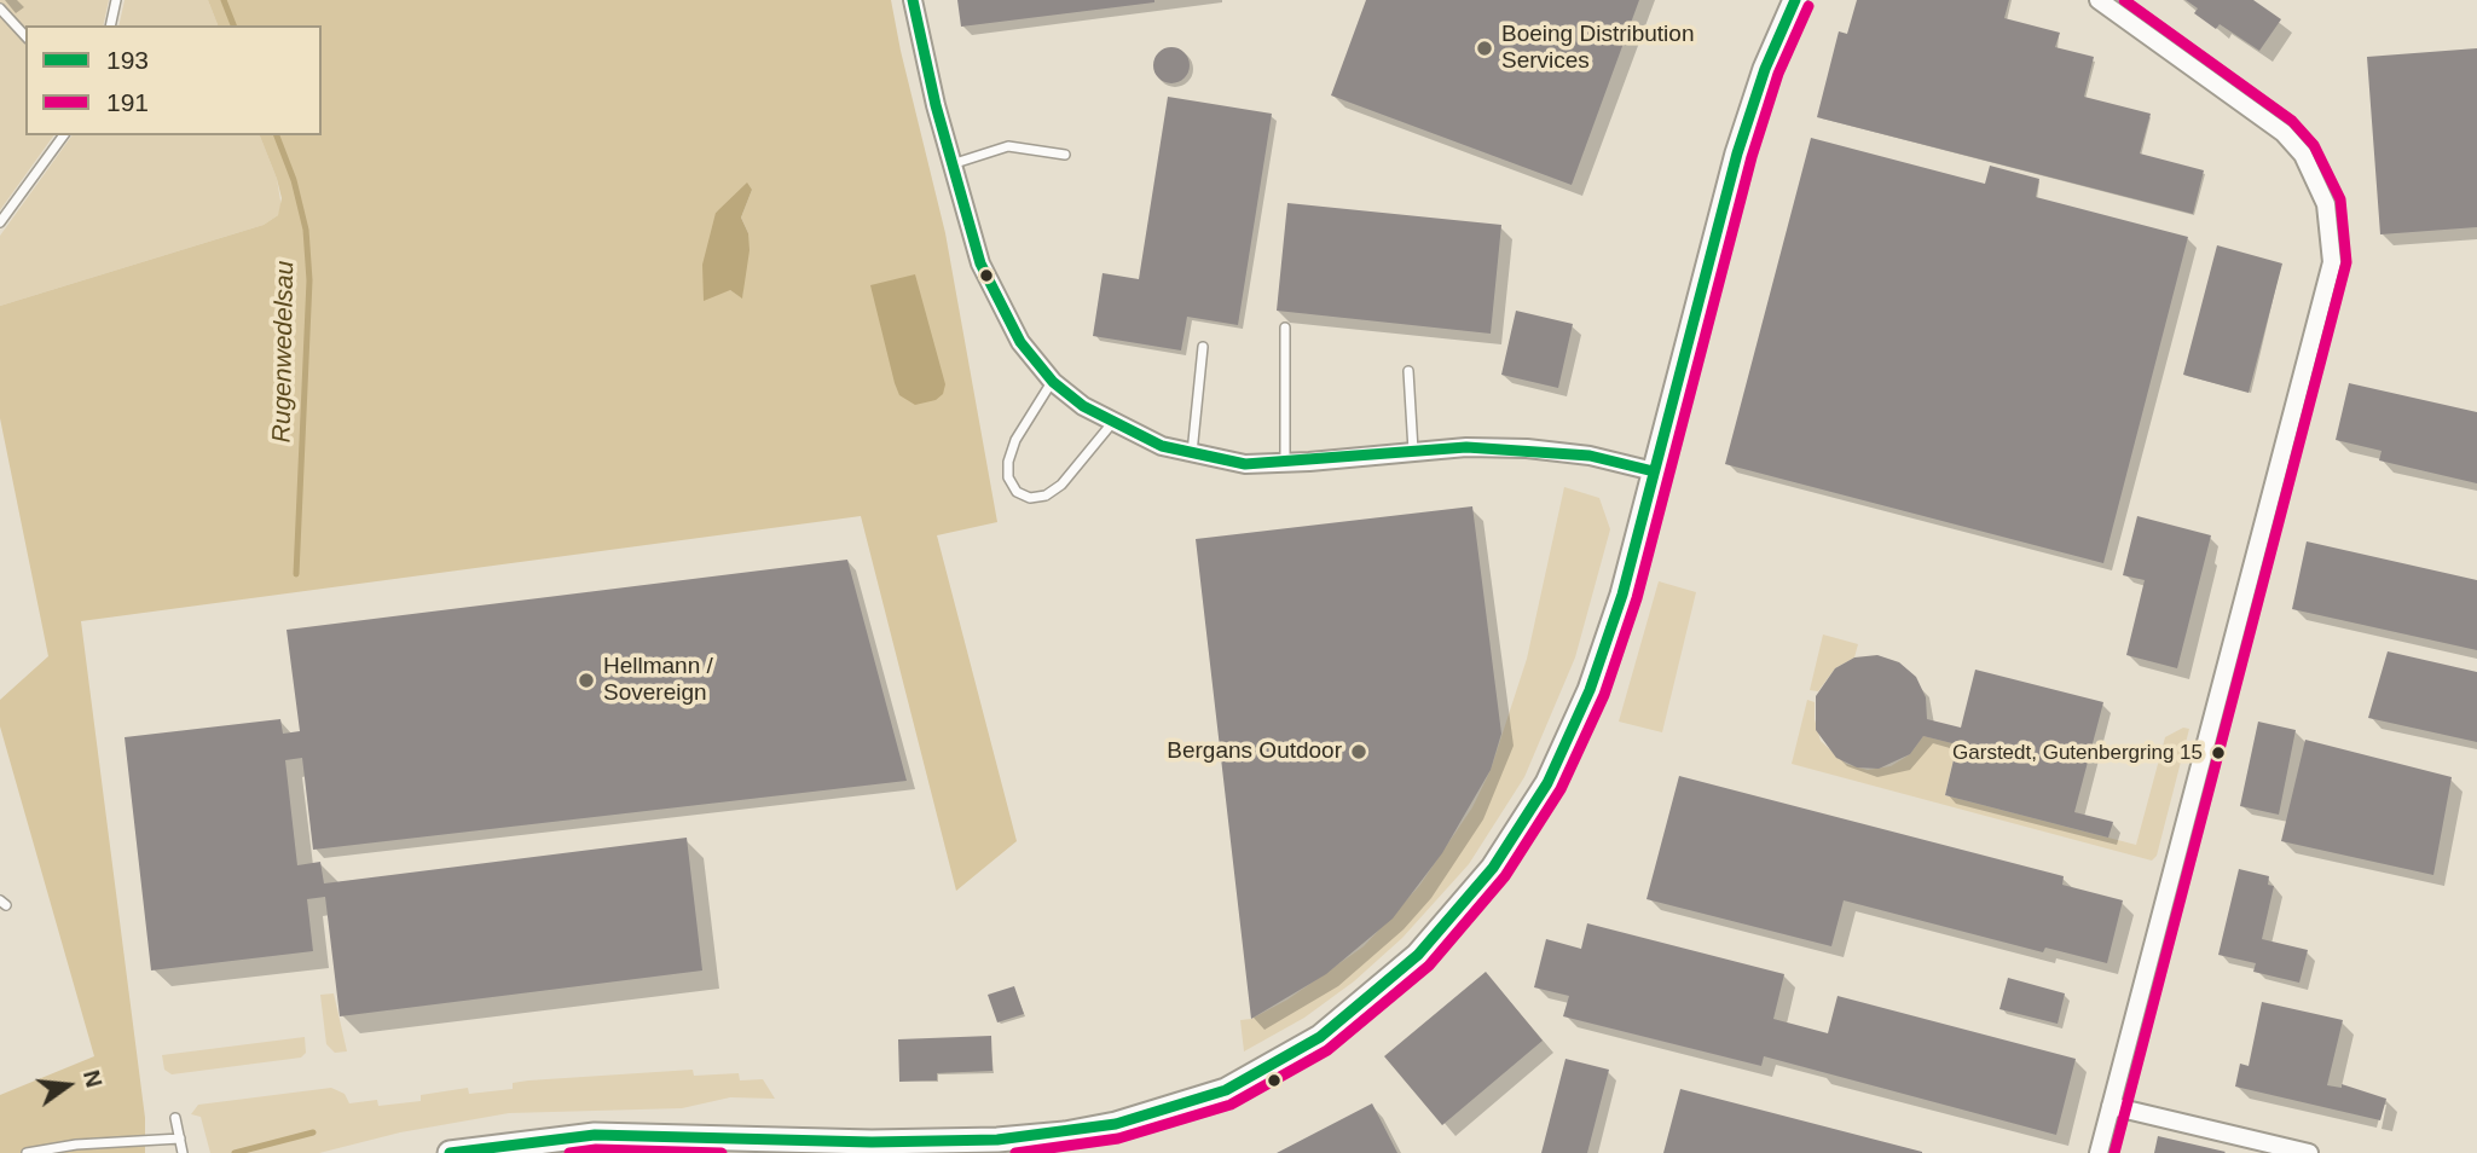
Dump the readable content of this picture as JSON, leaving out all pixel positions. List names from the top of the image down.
{
  "water": ["Rugenwedelsau"],
  "places": [
    "Boeing Distribution Services",
    "Hellmann / Sovereign",
    "Bergans Outdoor",
    "Garstedt, Gutenbergring 15"
  ],
  "lines": ["transit line 193", "transit line 191"],
  "legend": ["193", "191"],
  "north": "right"
}
